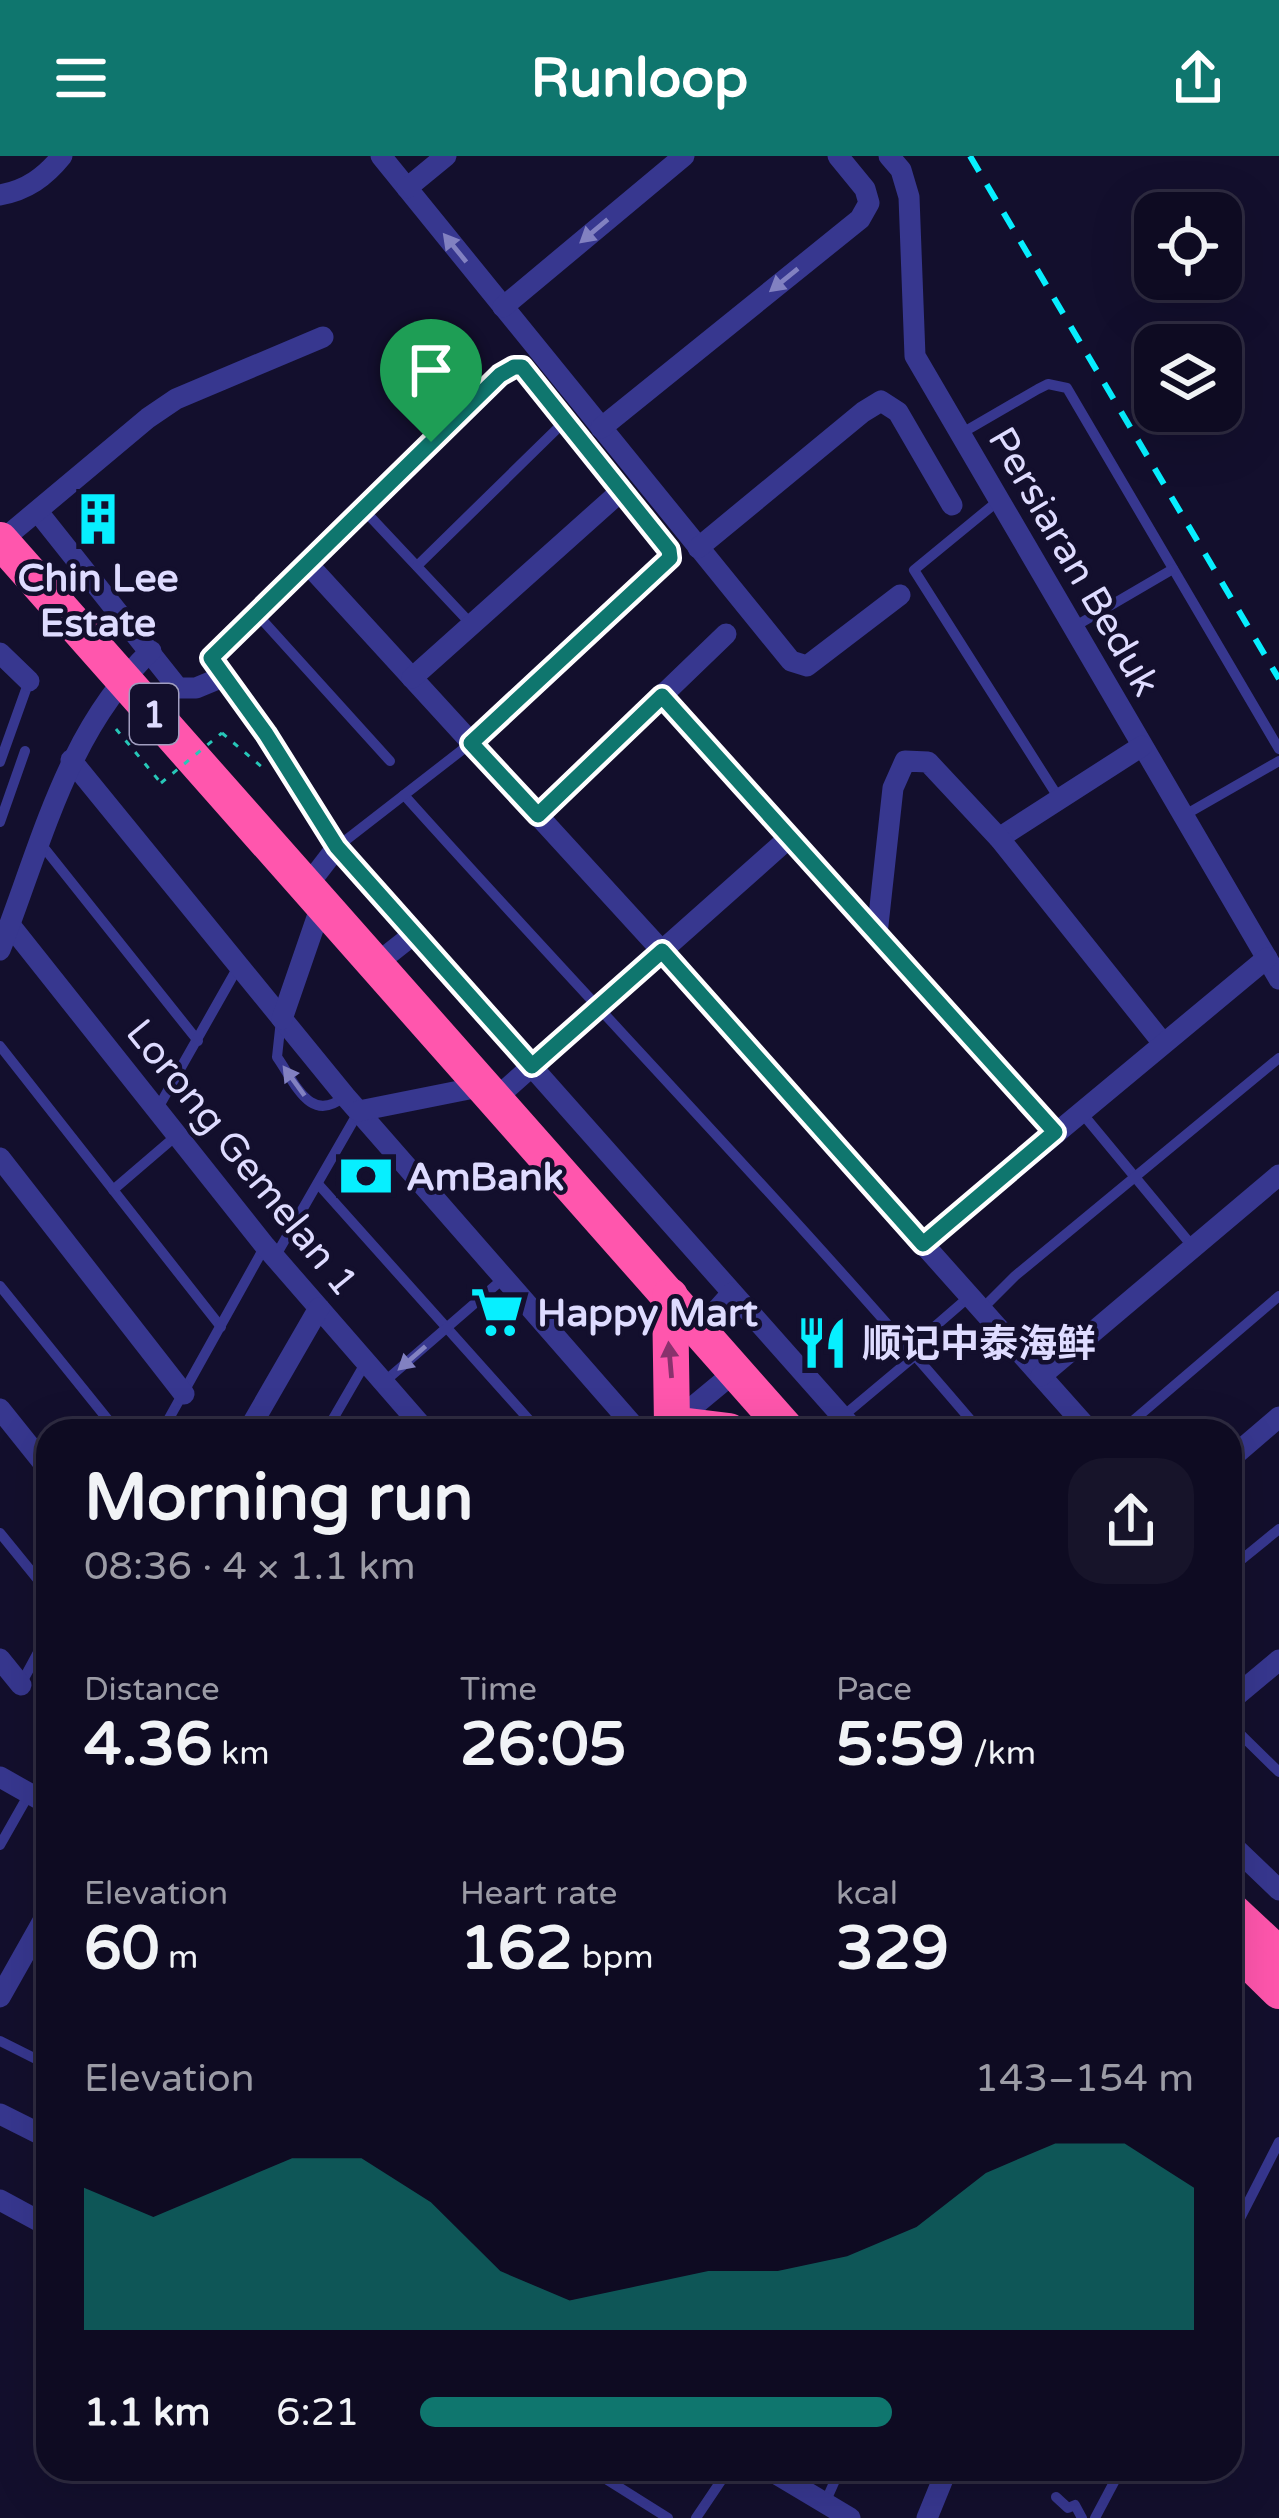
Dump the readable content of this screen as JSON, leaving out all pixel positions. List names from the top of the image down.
{
  "streets": {
    "highway": ["1"],
    "street": ["Persiaran Beduk", "Lorong Gemelan 1"]
  },
  "places": {
    "building": ["Chin Lee Estate"],
    "bank": ["AmBank"],
    "supermarket": ["Happy Mart"],
    "restaurant": ["顺记中泰海鲜"]
  },
  "page": {
    "header": "Runloop",
    "heading": ["Morning run", "08:36 · 4 × 1.1 km"],
    "stats": [
      ["Distance", "4.36 km"],
      ["Time", "26:05"],
      ["Pace", "5:59 /km"],
      ["Elevation", "60 m"],
      ["Heart rate", "162 bpm"],
      ["kcal", "329"]
    ],
    "chart": ["Elevation", "143–154 m"],
    "list": [
      {
        "name": "1.1 km",
        "note": "6:21"
      }
    ]
  }
}
